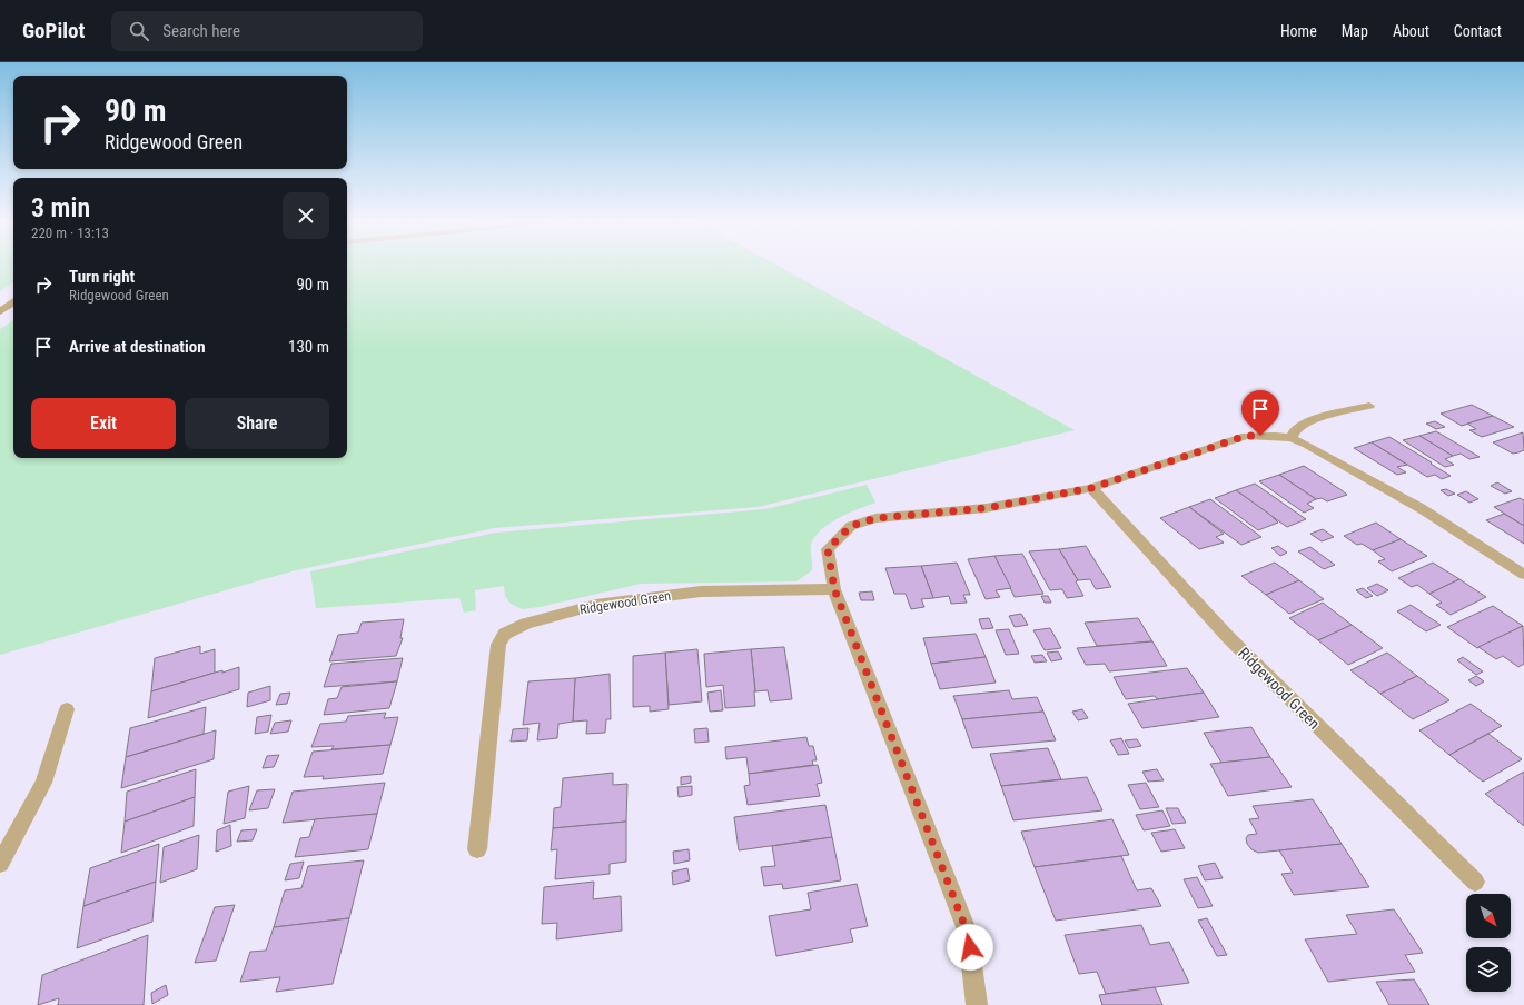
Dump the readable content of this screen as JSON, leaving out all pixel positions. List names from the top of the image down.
{
  "streets": {
    "street": ["Ridgewood Green"]
  },
  "north": "bottom right",
  "page": {
    "header": "GoPilot",
    "search": "Search here",
    "nav": [
      "Home",
      "Map",
      "About",
      "Contact"
    ],
    "turn": ["90 m", "Ridgewood Green"],
    "heading": ["3 min", "220 m · 13:13"],
    "list": [
      {
        "name": "Turn right",
        "note": "Ridgewood Green",
        "value": "90 m"
      },
      {
        "name": "Arrive at destination",
        "value": "130 m"
      }
    ],
    "buttons": ["Exit", "Share"]
  }
}
